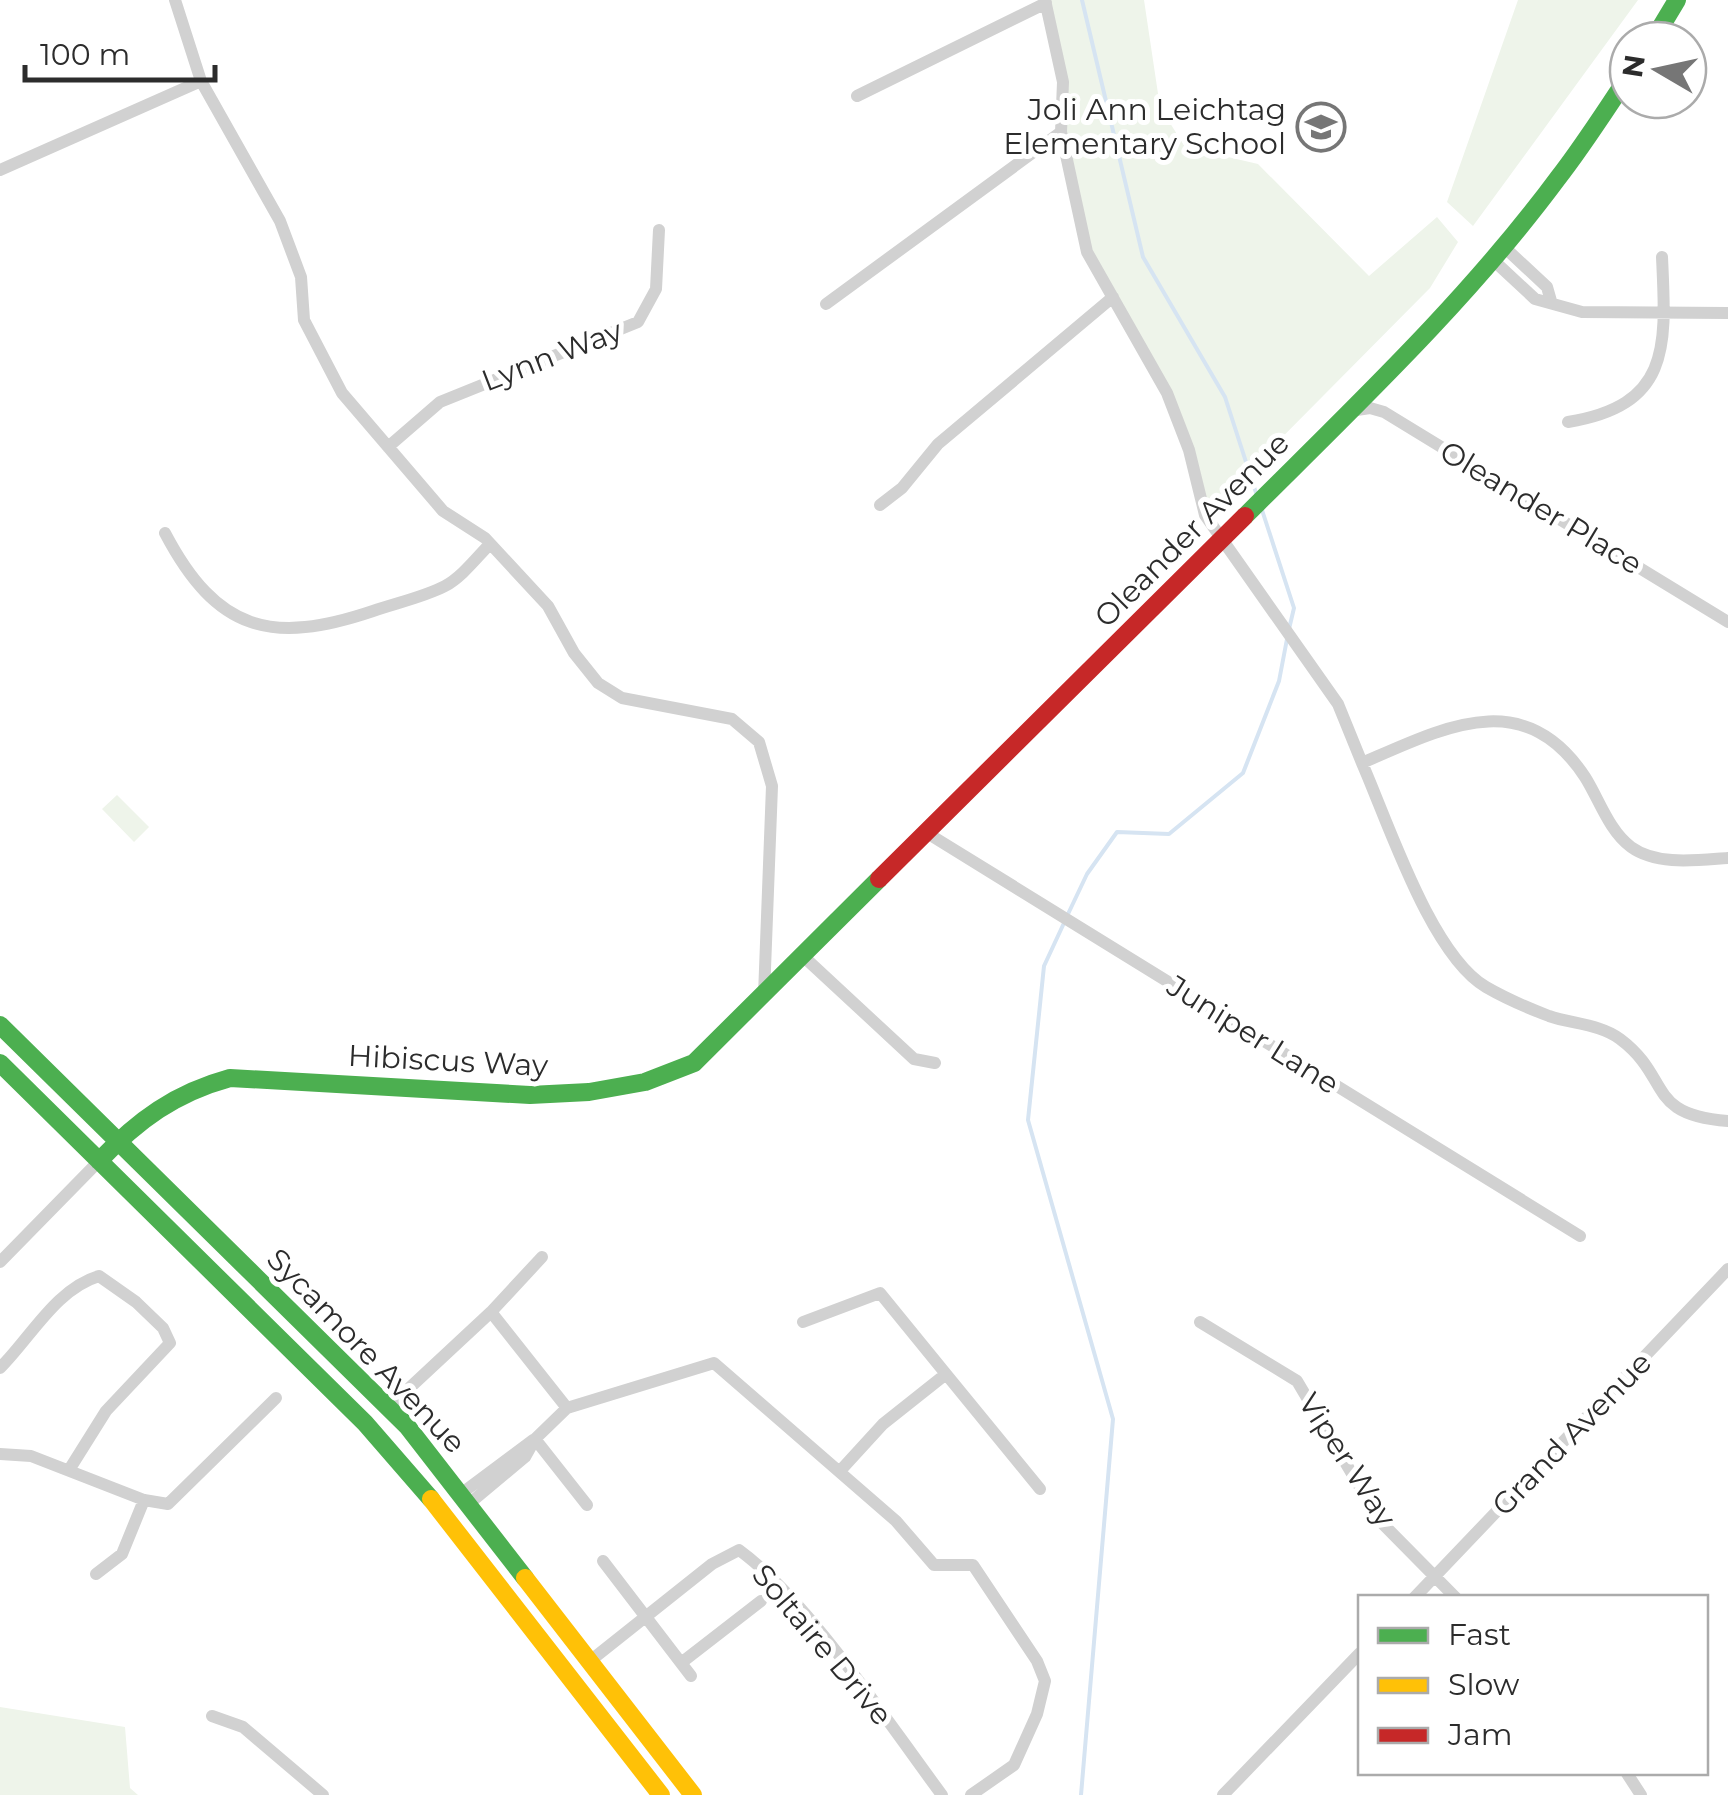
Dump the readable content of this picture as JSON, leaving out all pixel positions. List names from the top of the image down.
{
  "streets": {
    "street": [
      "Lynn Way",
      "Oleander Place",
      "Oleander Avenue",
      "Juniper Lane",
      "Hibiscus Way",
      "Sycamore Avenue",
      "Grand Avenue",
      "Viper Way",
      "Soltaire Drive"
    ]
  },
  "crossings": [
    ["Oleander Place", "Oleander Avenue"],
    ["Oleander Avenue", "Juniper Lane"],
    ["Oleander Avenue", "Hibiscus Way"],
    ["Hibiscus Way", "Sycamore Avenue"],
    ["Sycamore Avenue", "Soltaire Drive"],
    ["Grand Avenue", "Viper Way"]
  ],
  "places": {
    "school or university": ["Joli Ann Leichtag Elementary School"]
  },
  "legend": ["Fast", "Slow", "Jam"],
  "scale_bar": "100 m",
  "north": "left"
}
